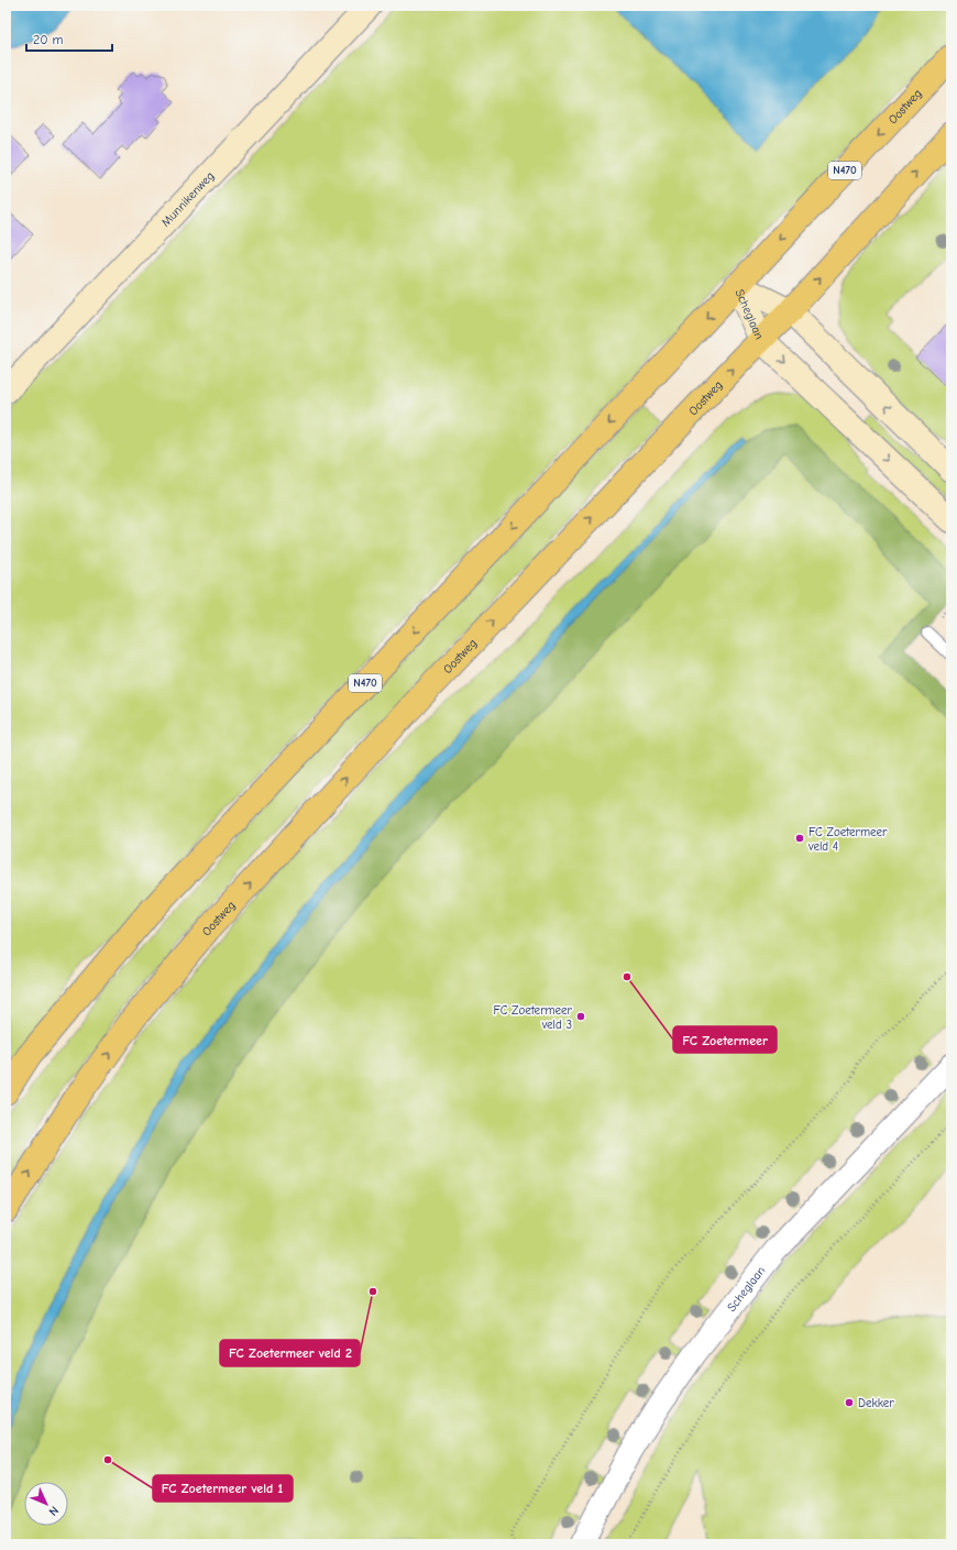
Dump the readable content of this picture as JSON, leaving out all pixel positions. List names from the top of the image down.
{
  "streets": {
    "main road": ["Oostweg", "N470"],
    "street": ["Munnikenweg", "Scheglaan"]
  },
  "crossings": [
    ["Oostweg", "Scheglaan"]
  ],
  "places": [
    "FC Zoetermeer veld 4",
    "FC Zoetermeer",
    "FC Zoetermeer veld 3",
    "FC Zoetermeer veld 2",
    "Dekker",
    "FC Zoetermeer veld 1"
  ],
  "scale_bar": "20 m",
  "north": "bottom right"
}
